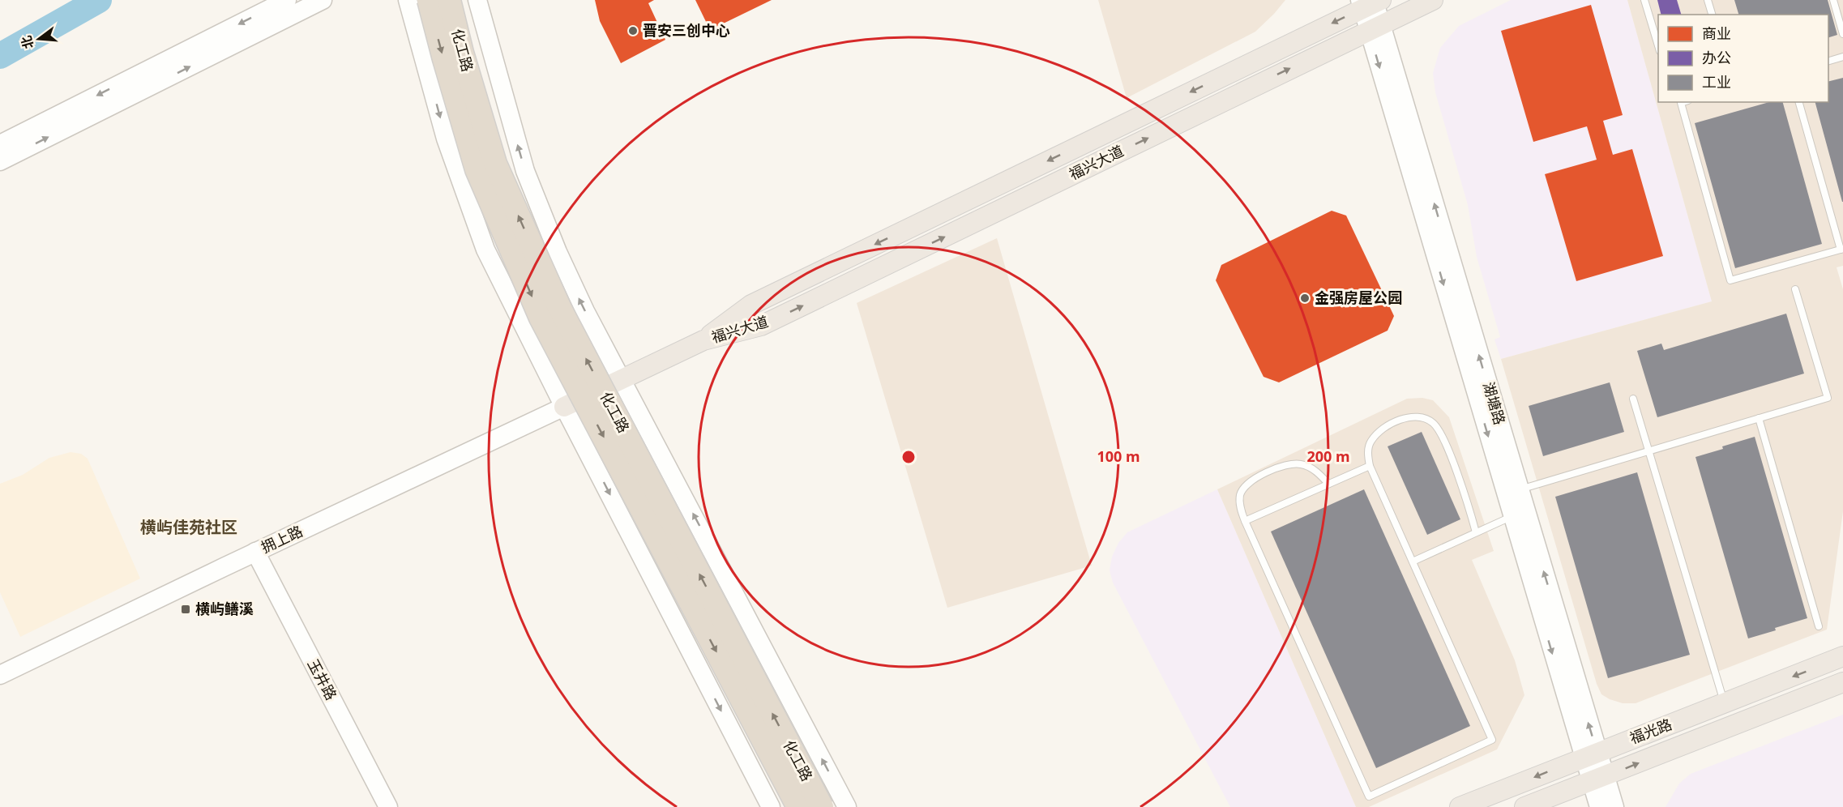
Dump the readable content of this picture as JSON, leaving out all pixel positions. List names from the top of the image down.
{
  "streets": {
    "highway": ["化工路"],
    "main road": [
      "福兴大道",
      "湖塘路",
      "拥上路",
      "玉井路",
      "福光路"
    ]
  },
  "crossings": [
    ["福兴大道", "湖塘路"],
    ["湖塘路", "福光路"],
    ["拥上路", "玉井路"]
  ],
  "districts": ["横屿佳苑社区"],
  "places": {
    "other": ["晋安三创中心", "金强房屋公园"],
    "transit": ["横屿鳝溪"]
  },
  "legend": ["商业", "办公", "工业"],
  "north": "left",
  "rings": ["100 m", "200 m"]
}
